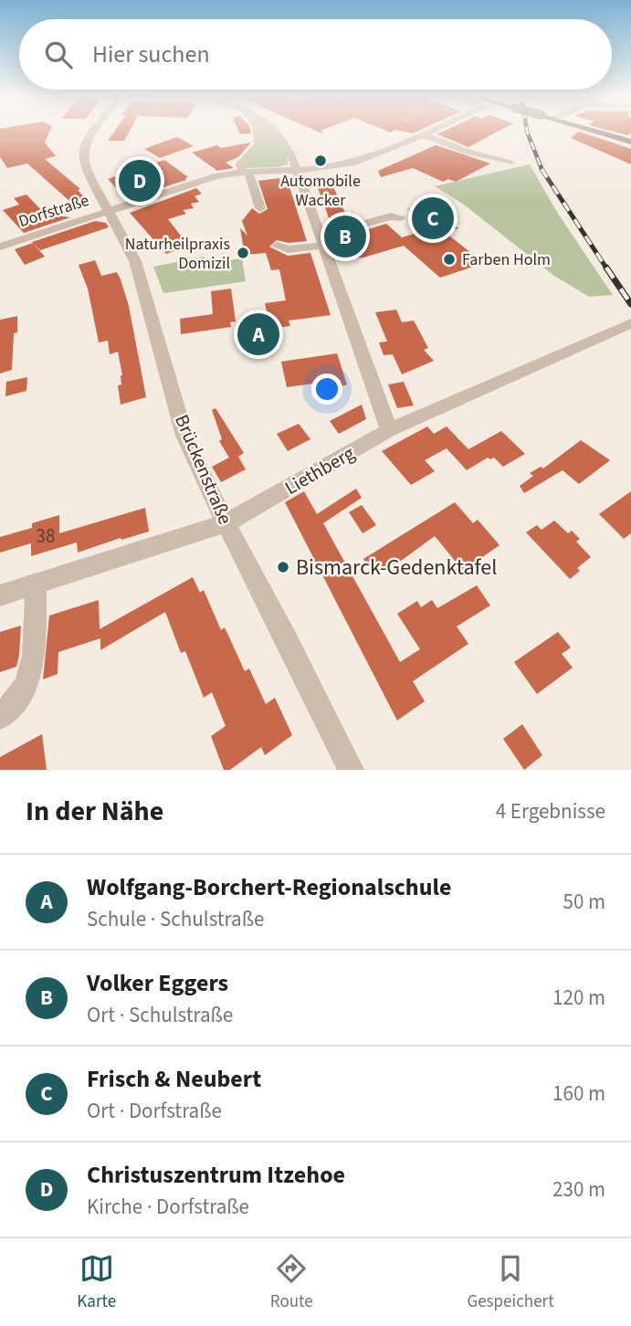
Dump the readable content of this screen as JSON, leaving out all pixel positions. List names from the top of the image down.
{
  "streets": {
    "street": ["Dorfstraße", "Brückenstraße", "Liethberg"]
  },
  "crossings": [
    ["Dorfstraße", "Brückenstraße"],
    ["Brückenstraße", "Liethberg"]
  ],
  "places": [
    "Automobile Wacker",
    "Naturheilpraxis Domizil",
    "Farben Holm",
    "Bismarck-Gedenktafel"
  ],
  "house_numbers": ["38"],
  "page": {
    "search": "Hier suchen",
    "pins": [
      "D",
      "C",
      "B",
      "A"
    ],
    "heading": ["In der Nähe", "4 Ergebnisse"],
    "list": [
      {
        "mark": "A",
        "name": "Wolfgang-Borchert-Regionalschule",
        "note": "Schule · Schulstraße",
        "value": "50 m"
      },
      {
        "mark": "B",
        "name": "Volker Eggers",
        "note": "Ort · Schulstraße",
        "value": "120 m"
      },
      {
        "mark": "C",
        "name": "Frisch & Neubert",
        "note": "Ort · Dorfstraße",
        "value": "160 m"
      },
      {
        "mark": "D",
        "name": "Christuszentrum Itzehoe",
        "note": "Kirche · Dorfstraße",
        "value": "230 m"
      }
    ],
    "nav": ["Karte", "Route", "Gespeichert"]
  }
}
